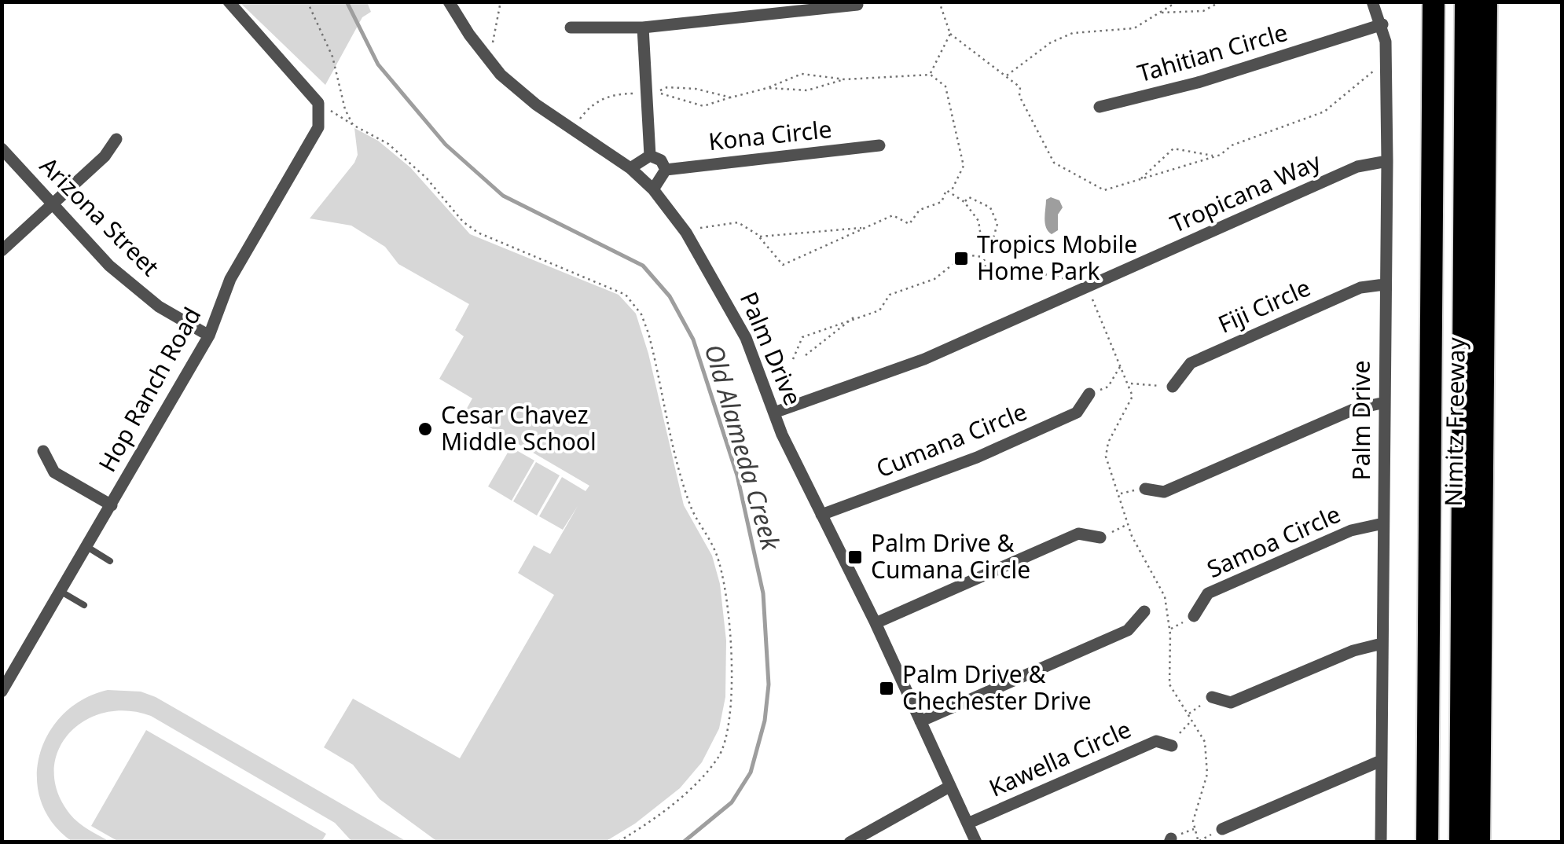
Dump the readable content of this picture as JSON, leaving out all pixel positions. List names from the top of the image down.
{
  "streets": {
    "highway": ["Nimitz Freeway"],
    "street": [
      "Tahitian Circle",
      "Kona Circle",
      "Tropicana Way",
      "Arizona Street",
      "Fiji Circle",
      "Palm Drive",
      "Hop Ranch Road",
      "Cumana Circle",
      "Samoa Circle",
      "Kawella Circle"
    ]
  },
  "crossings": [
    ["Tahitian Circle", "Palm Drive"],
    ["Tropicana Way", "Palm Drive"],
    ["Arizona Street", "Hop Ranch Road"],
    ["Fiji Circle", "Palm Drive"],
    ["Palm Drive", "Cumana Circle"],
    ["Palm Drive", "Samoa Circle"],
    ["Palm Drive", "Kawella Circle"]
  ],
  "water": ["Old Alameda Creek"],
  "places": {
    "transit": ["Tropics Mobile Home Park", "Palm Drive & Cumana Circle", "Palm Drive & Chechester Drive"],
    "other": ["Cesar Chavez Middle School"]
  }
}
